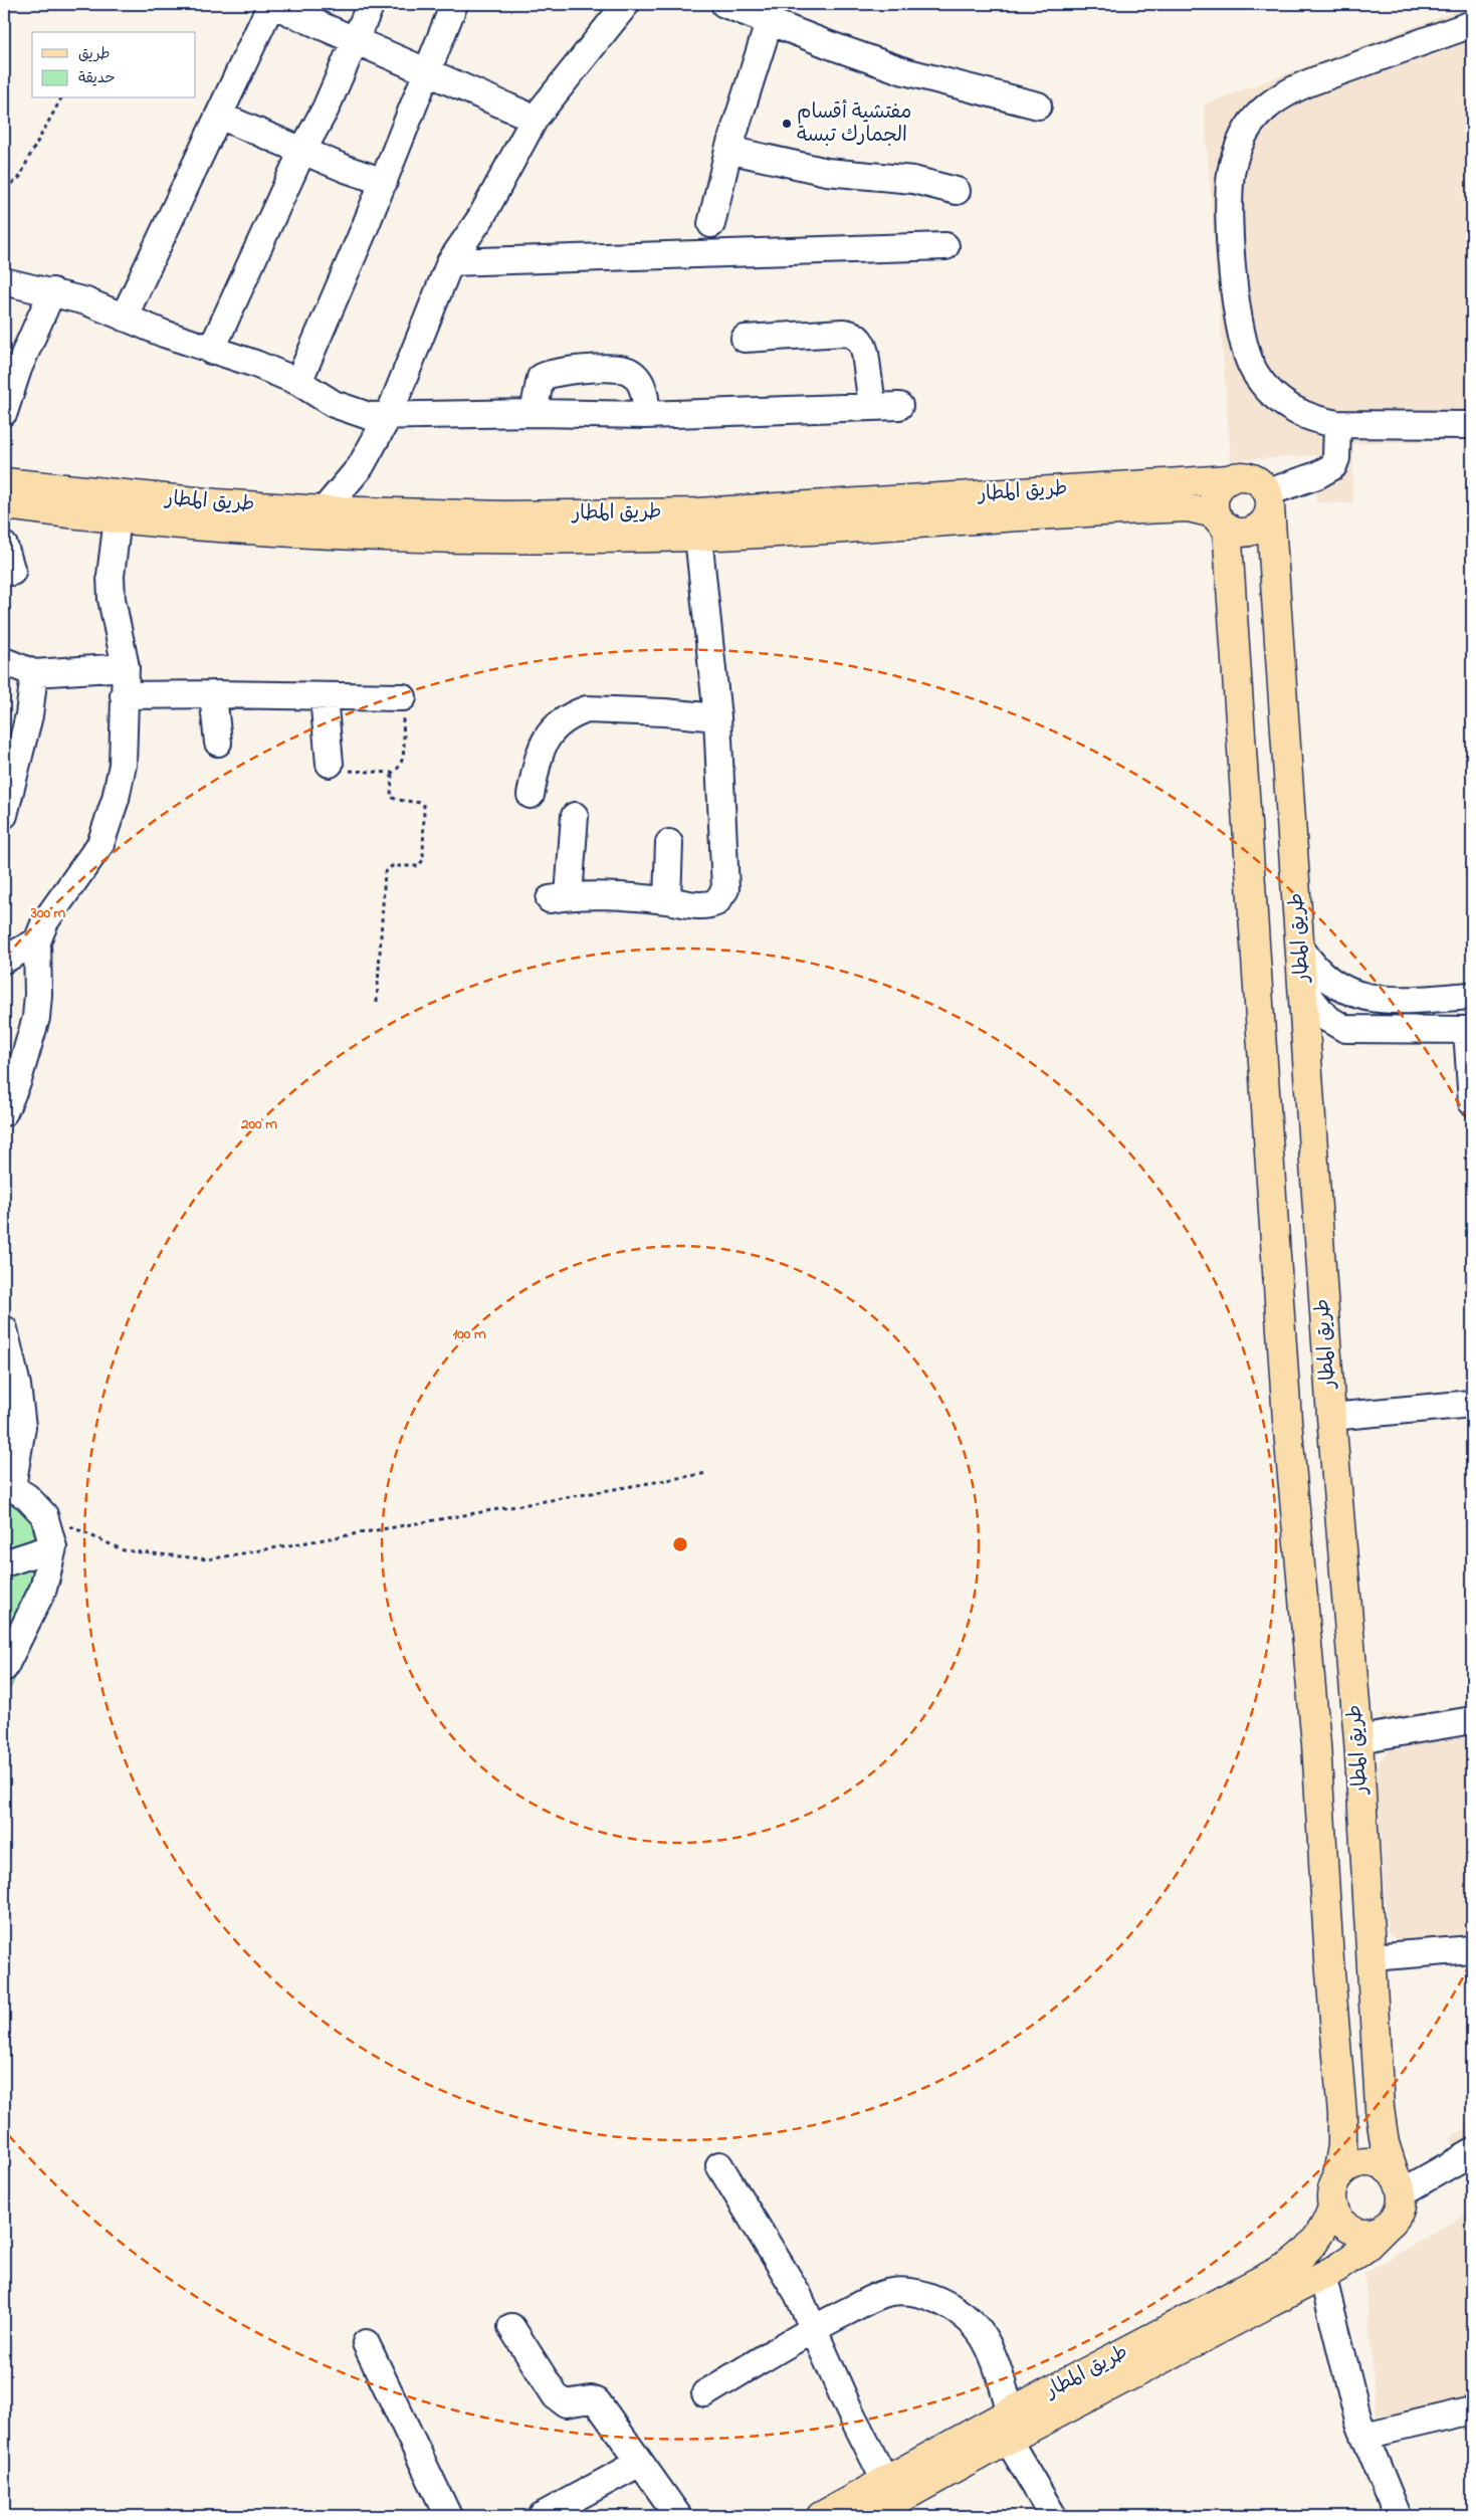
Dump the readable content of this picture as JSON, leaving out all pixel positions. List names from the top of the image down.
{
  "streets": {
    "main road": ["طريق المطار"]
  },
  "places": ["مفتشية أقسام الجمارك تبسة"],
  "legend": ["طريق", "حديقة"],
  "rings": ["300 m", "200 m", "100 m"]
}
